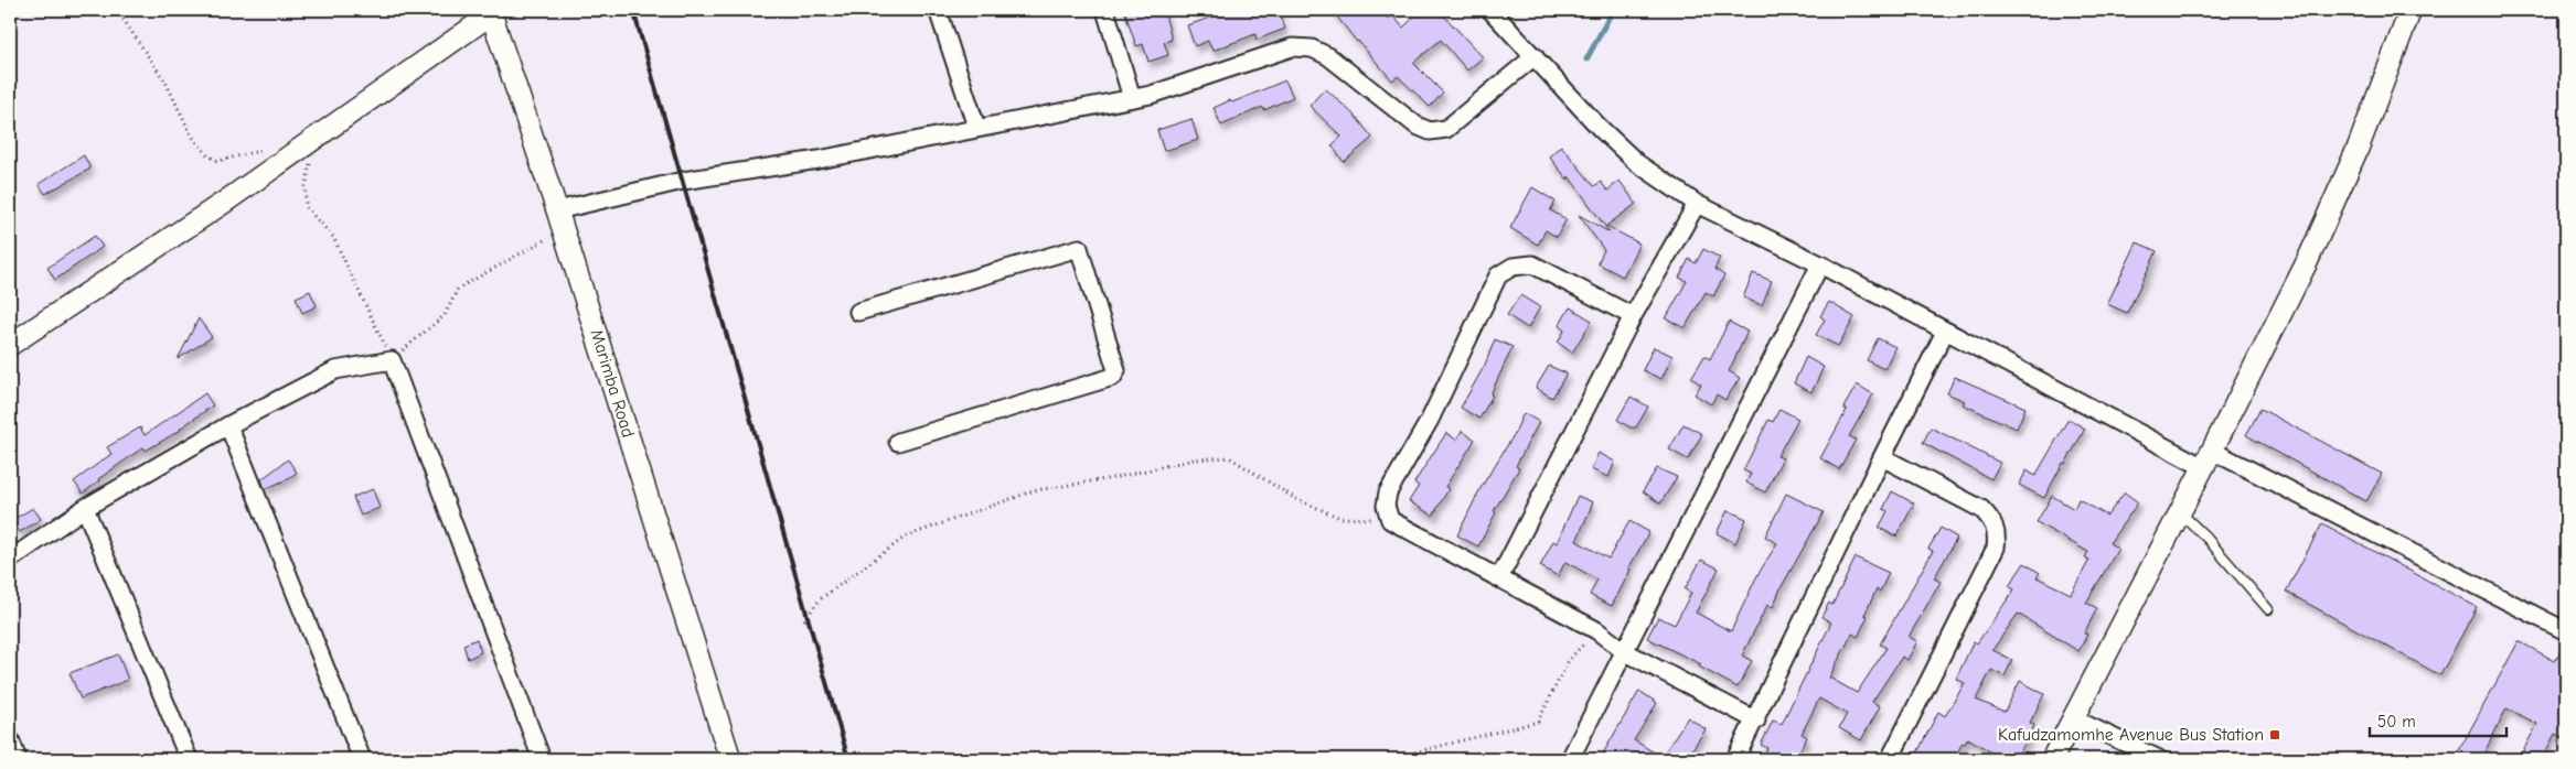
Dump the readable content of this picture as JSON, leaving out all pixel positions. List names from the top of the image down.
{
  "streets": {
    "street": ["Marimba Road"]
  },
  "places": {
    "transit": ["Kafudzamomhe Avenue Bus Station"]
  },
  "scale_bar": "50 m"
}
